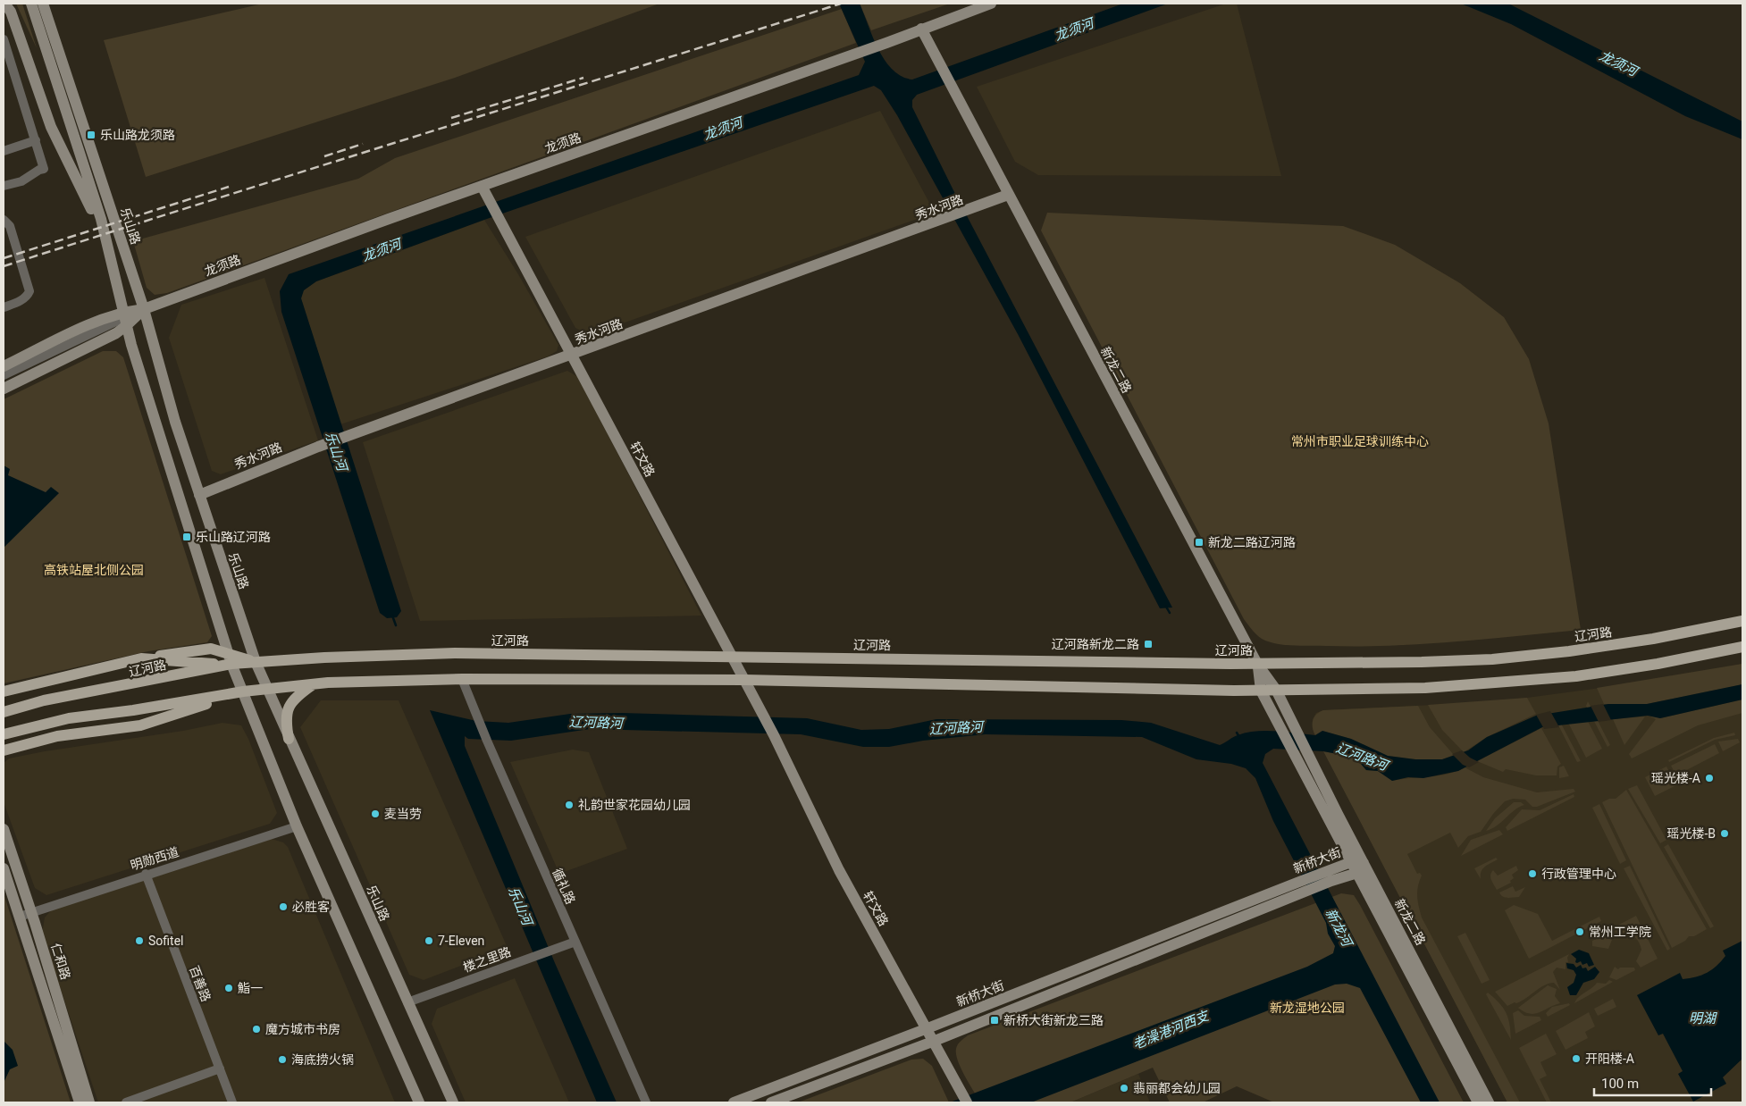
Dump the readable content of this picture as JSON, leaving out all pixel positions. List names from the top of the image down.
{
  "streets": {
    "main road": ["辽河路"],
    "street": [
      "龙须路",
      "秀水河路",
      "乐山路",
      "新龙二路",
      "轩文路",
      "明勋西道",
      "新桥大街",
      "循礼路",
      "楼之里路",
      "仁和路",
      "百善路"
    ]
  },
  "crossings": [
    ["龙须路", "乐山路"],
    ["龙须路", "新龙二路"],
    ["龙须路", "轩文路"],
    ["秀水河路", "乐山路"],
    ["秀水河路", "新龙二路"],
    ["秀水河路", "轩文路"],
    ["乐山路", "辽河路"],
    ["乐山路", "明勋西道"],
    ["乐山路", "楼之里路"],
    ["新龙二路", "辽河路"],
    ["新龙二路", "新桥大街"],
    ["轩文路", "辽河路"],
    ["轩文路", "新桥大街"],
    ["明勋西道", "仁和路"],
    ["明勋西道", "百善路"],
    ["循礼路", "楼之里路"]
  ],
  "water": [
    "龙须河",
    "乐山河",
    "辽河路河",
    "新龙河",
    "明湖",
    "老澡港河西支"
  ],
  "parks": ["常州市职业足球训练中心", "高铁站屋北侧公园", "新龙湿地公园"],
  "places": {
    "transit": [
      "乐山路龙须路",
      "乐山路辽河路",
      "新龙二路辽河路",
      "辽河路新龙二路",
      "新桥大街新龙三路"
    ],
    "other": [
      "瑶光楼-A",
      "礼韵世家花园幼儿园",
      "麦当劳",
      "瑶光楼-B",
      "行政管理中心",
      "必胜客",
      "常州工学院",
      "Sofitel",
      "7-Eleven",
      "鮨一",
      "魔方城市书房",
      "开阳楼-A",
      "海底捞火锅",
      "翡丽都会幼儿园"
    ]
  },
  "scale_bar": "100 m"
}
